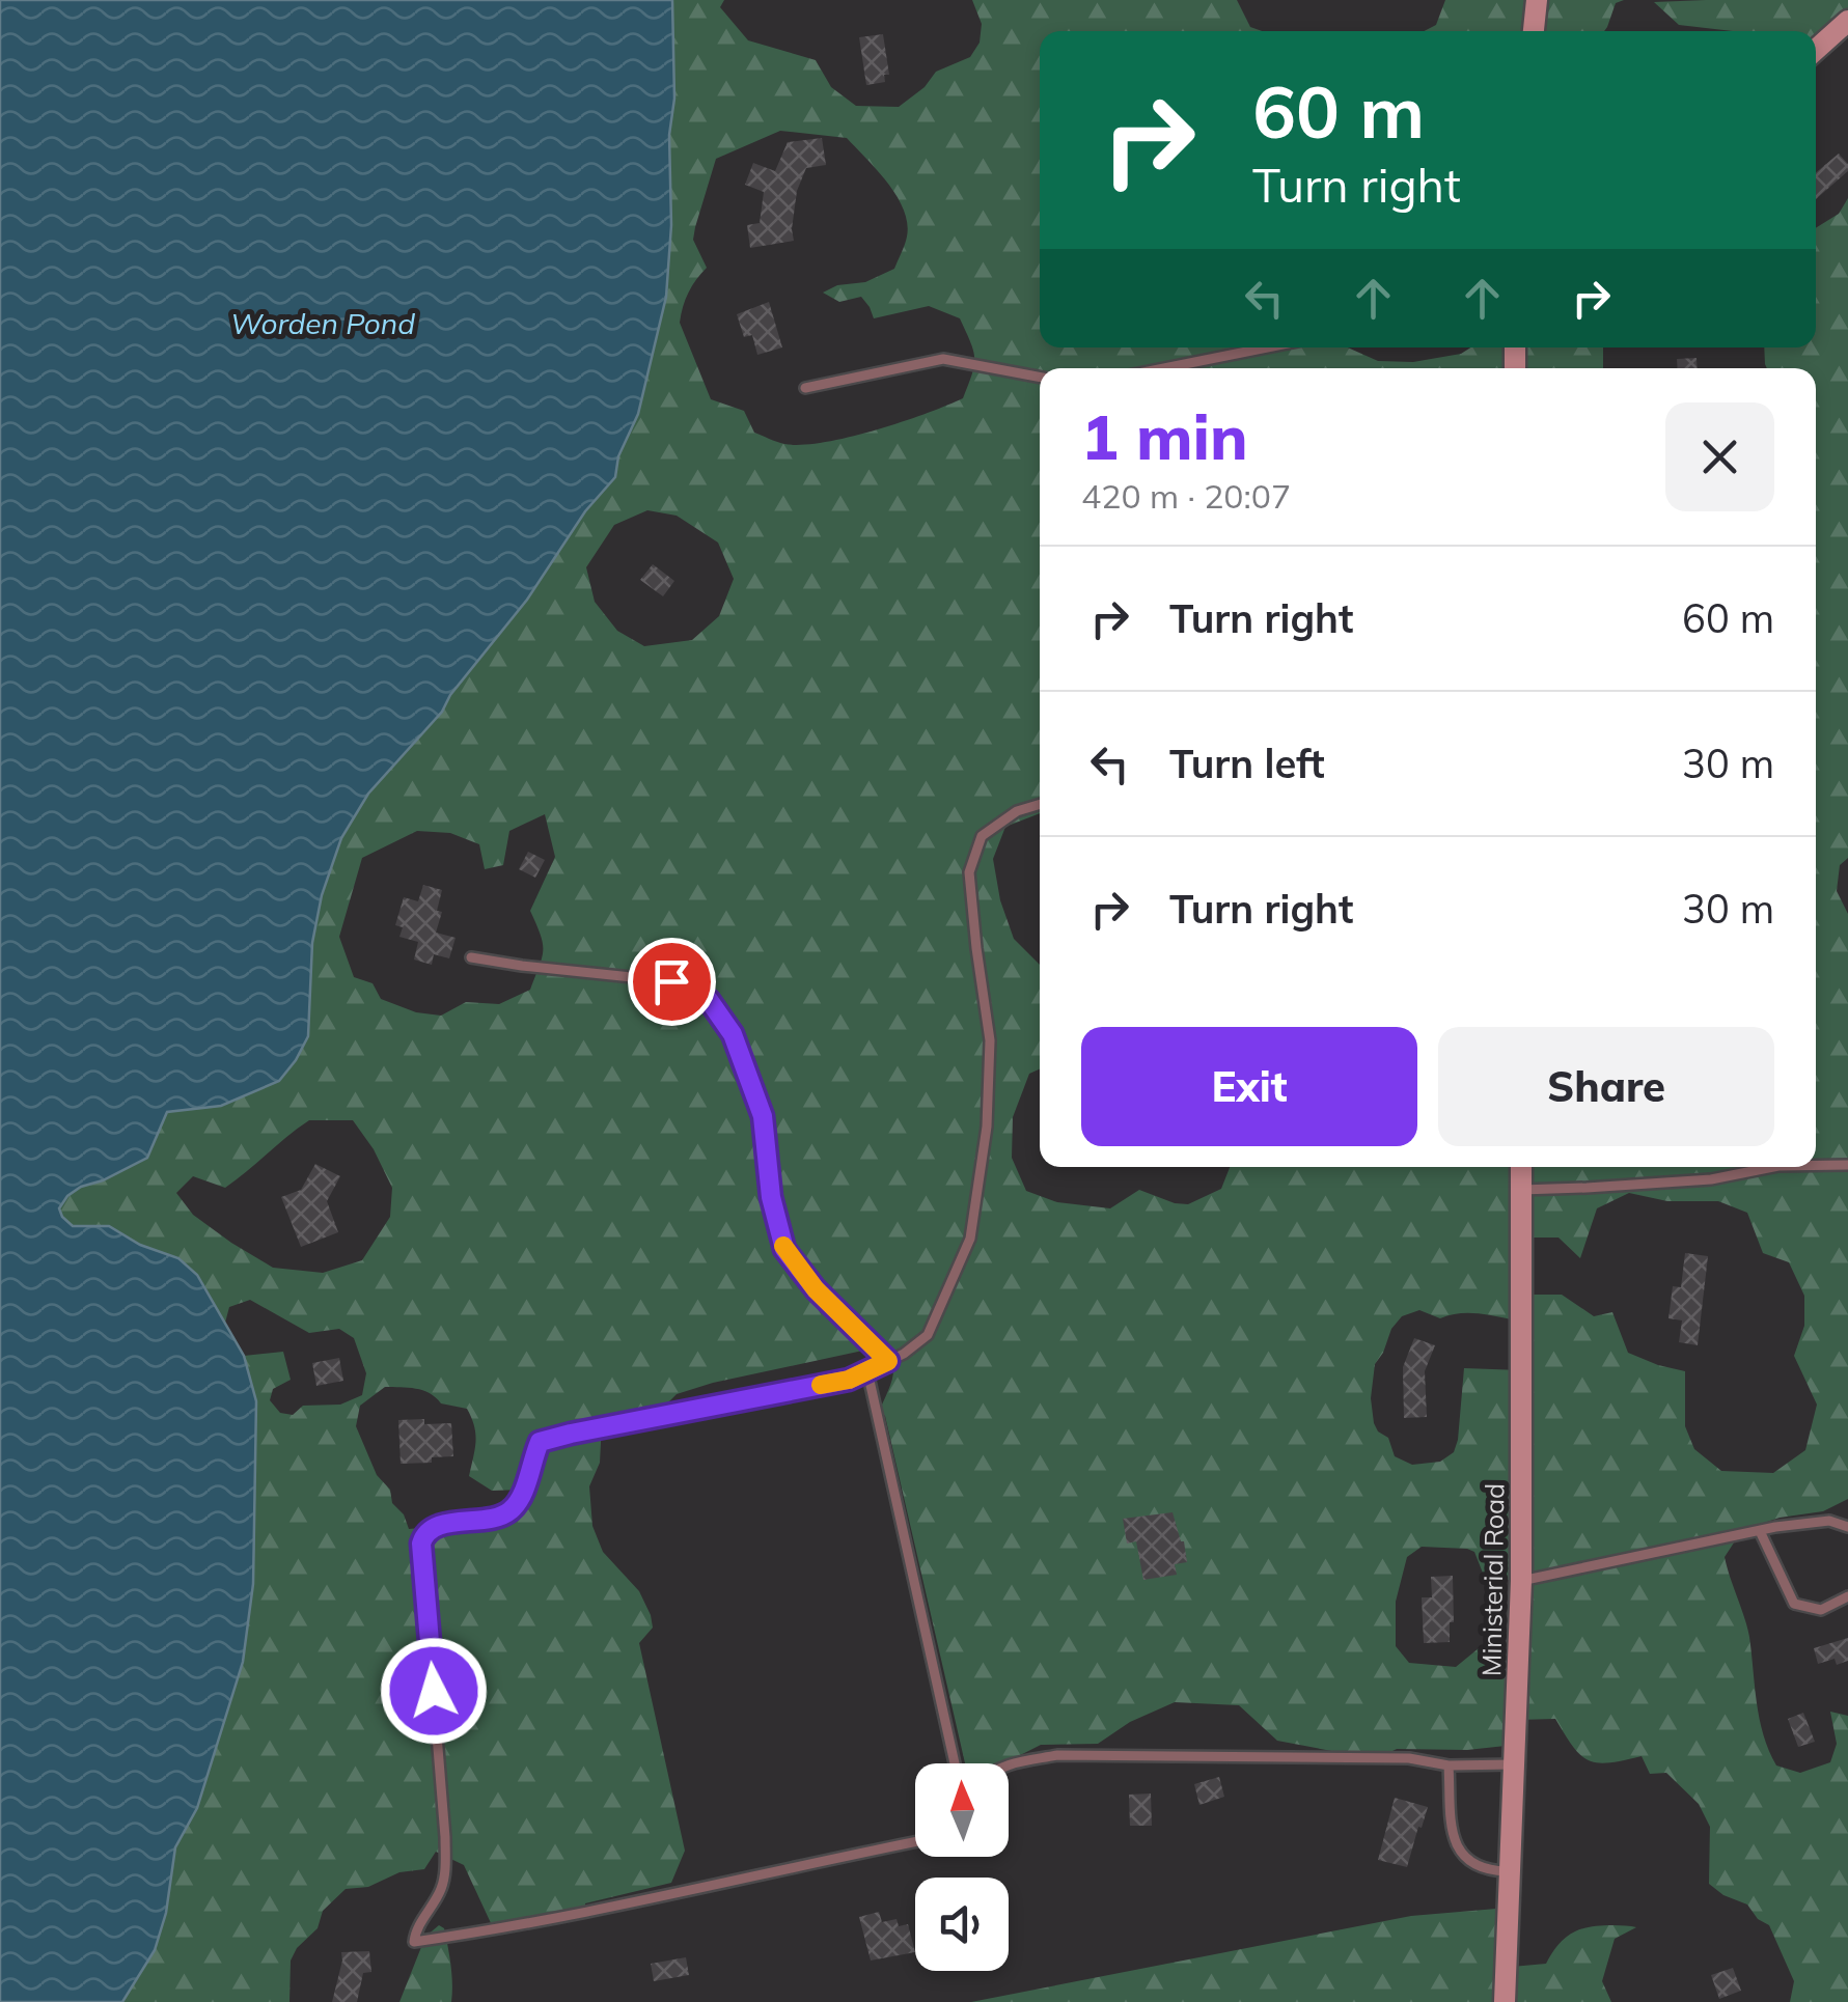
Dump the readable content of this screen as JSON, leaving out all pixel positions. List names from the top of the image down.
{
  "streets": {
    "main road": ["Ministerial Road"]
  },
  "water": ["Worden Pond"],
  "north": "top",
  "page": {
    "turn": ["60 m", "Turn right"],
    "heading": ["1 min", "420 m · 20:07"],
    "list": [
      {
        "name": "Turn right",
        "value": "60 m"
      },
      {
        "name": "Turn left",
        "value": "30 m"
      },
      {
        "name": "Turn right",
        "value": "30 m"
      }
    ],
    "buttons": ["Exit", "Share"]
  }
}
